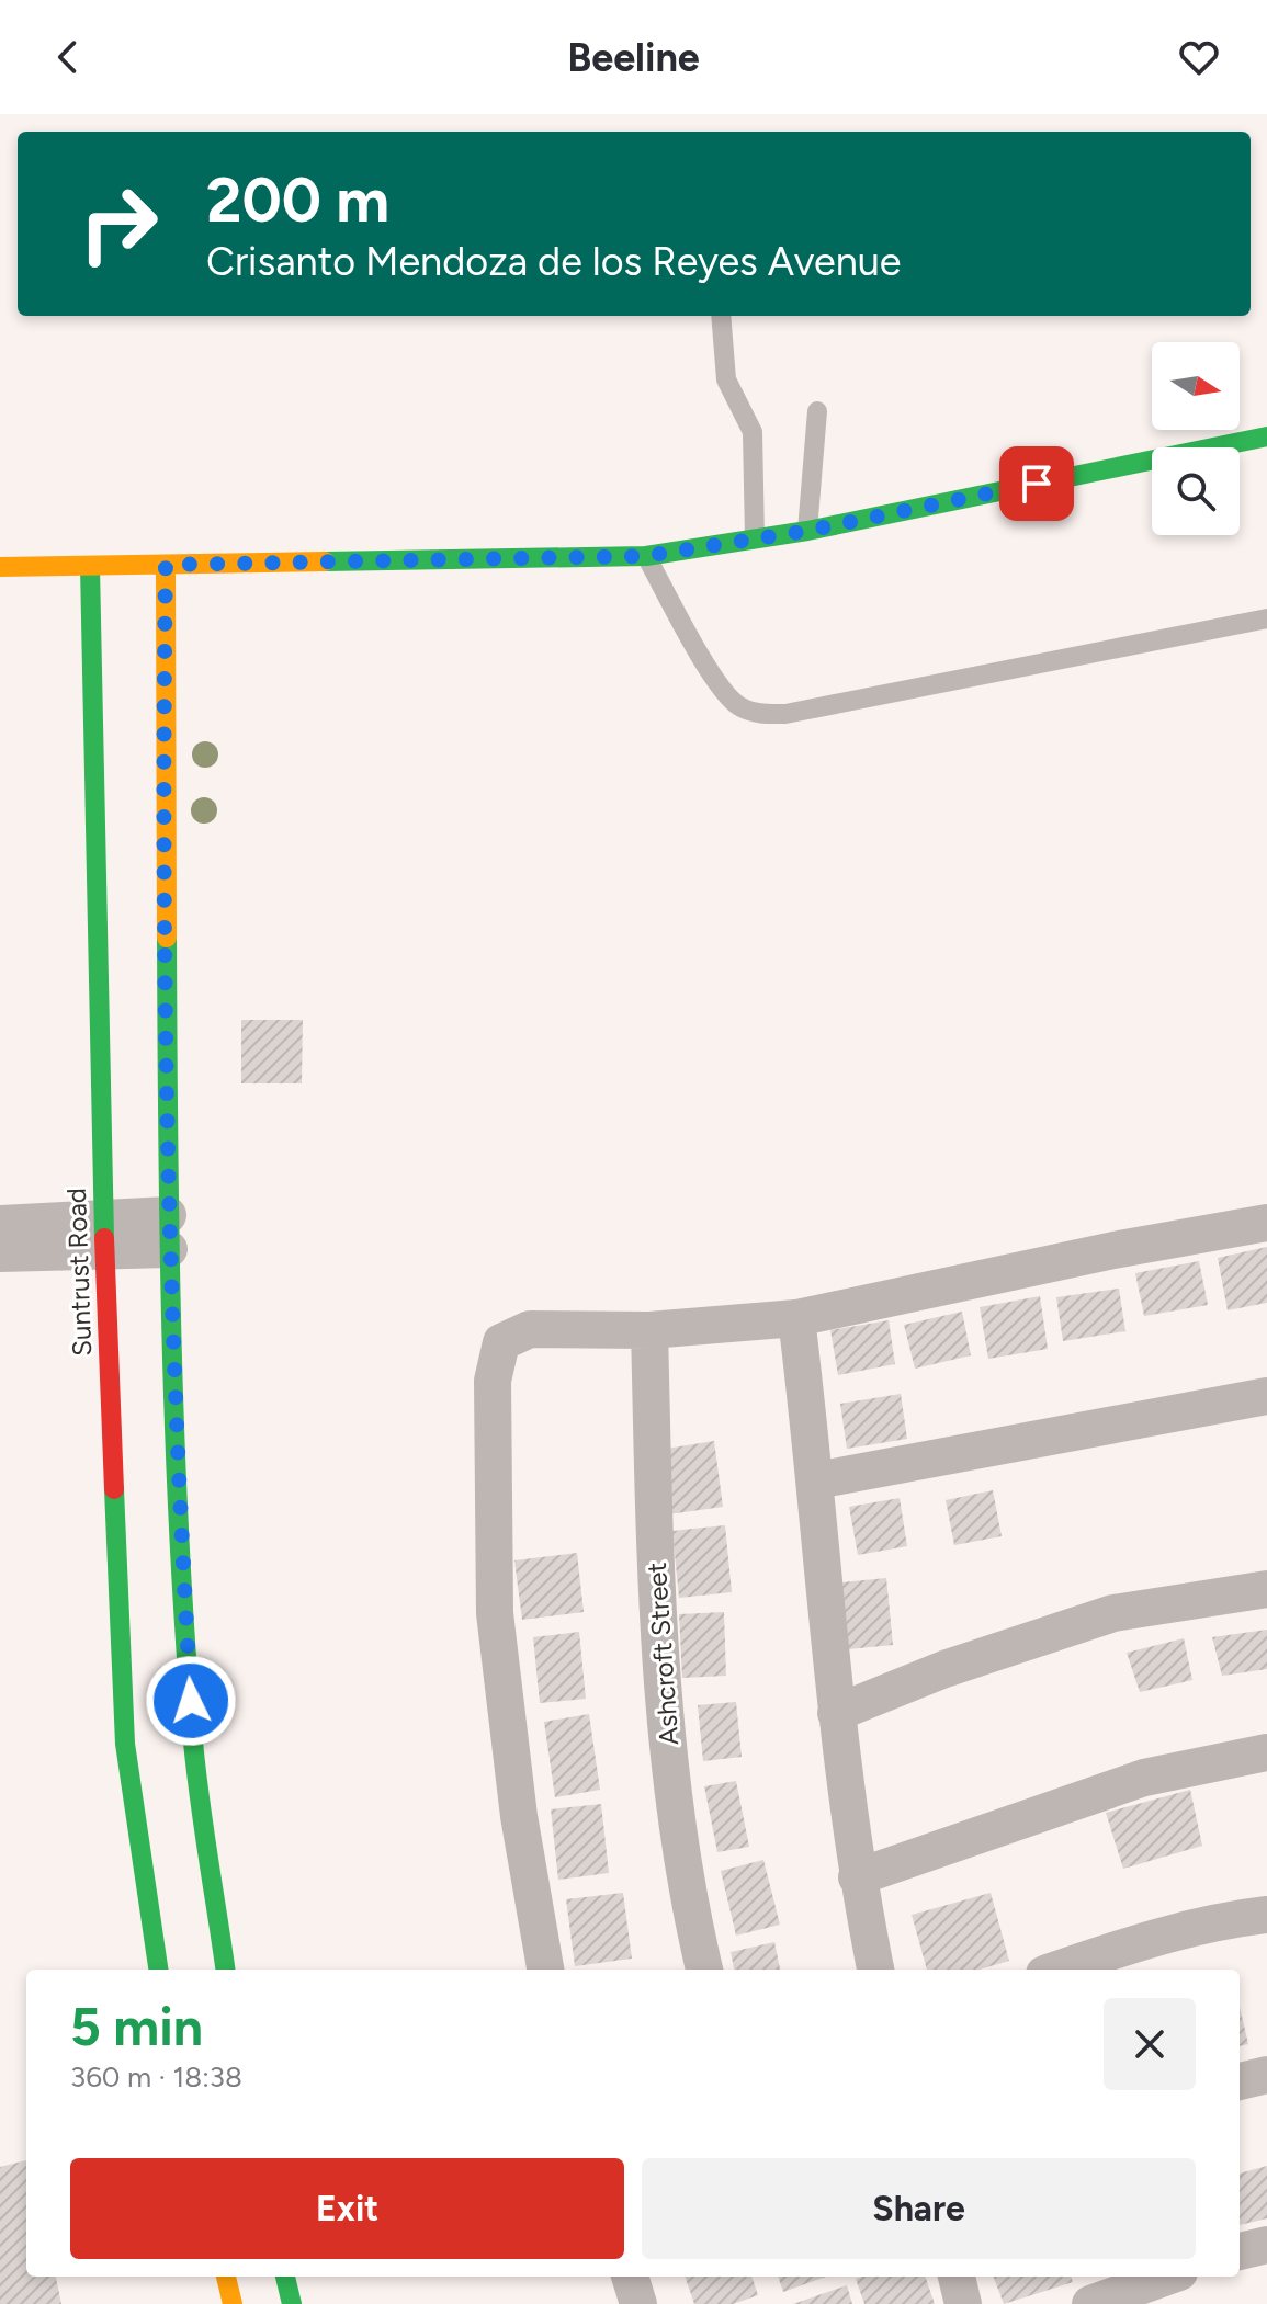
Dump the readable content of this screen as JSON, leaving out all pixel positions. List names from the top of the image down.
{
  "streets": {
    "street": ["Suntrust Road", "Ashcroft Street"]
  },
  "north": "right",
  "page": {
    "header": "Beeline",
    "turn": ["200 m", "Crisanto Mendoza de los Reyes Avenue"],
    "heading": ["5 min", "360 m · 18:38"],
    "buttons": ["Exit", "Share"]
  }
}
